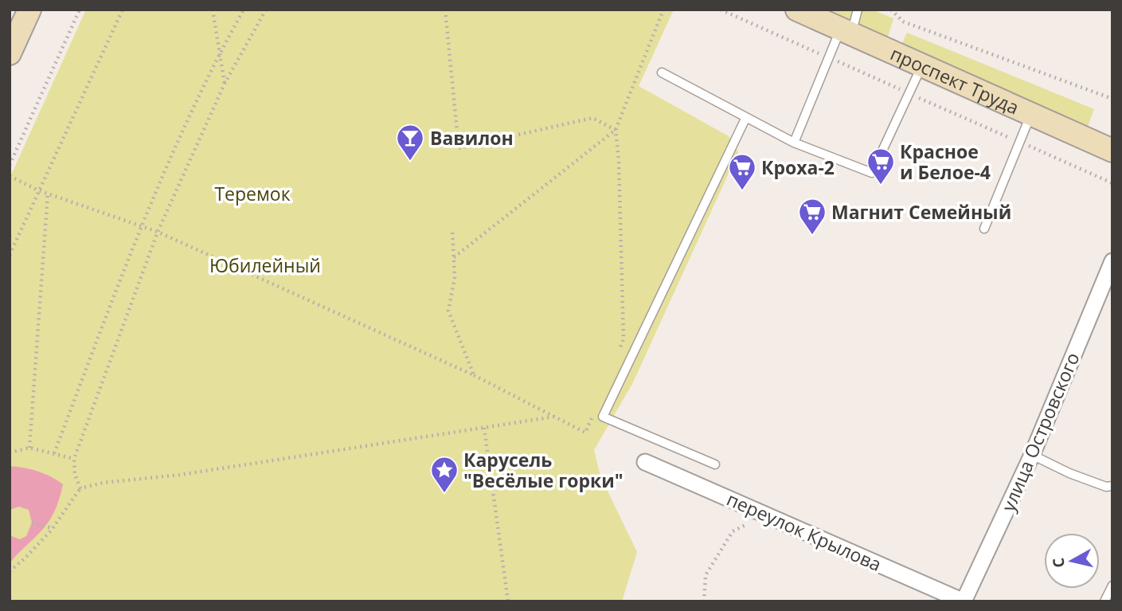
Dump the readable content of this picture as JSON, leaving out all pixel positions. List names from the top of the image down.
{
  "streets": {
    "street": ["проспект Труда", "улица Островского", "переулок Крылова"]
  },
  "crossings": [
    ["улица Островского", "переулок Крылова"]
  ],
  "parks": ["Теремок", "Юбилейный"],
  "places": {
    "bar": ["Вавилон"],
    "supermarket": ["Красное и Белое-4", "Кроха-2", "Магнит Семейный"],
    "place": ["Карусель \"Весёлые горки\""]
  },
  "north": "left"
}
